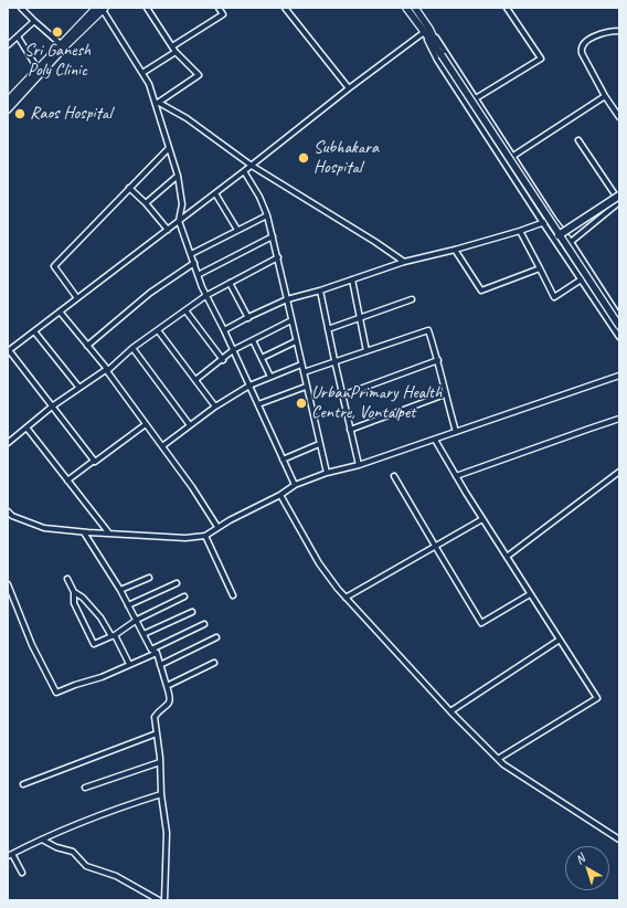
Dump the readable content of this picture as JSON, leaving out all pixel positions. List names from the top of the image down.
{
  "places": [
    "Sri Ganesh Poly Clinic",
    "Raos Hospital",
    "Subhakara Hospital",
    "UrbanPrimary Health Centre, Vontalpet"
  ],
  "north": "top left"
}
